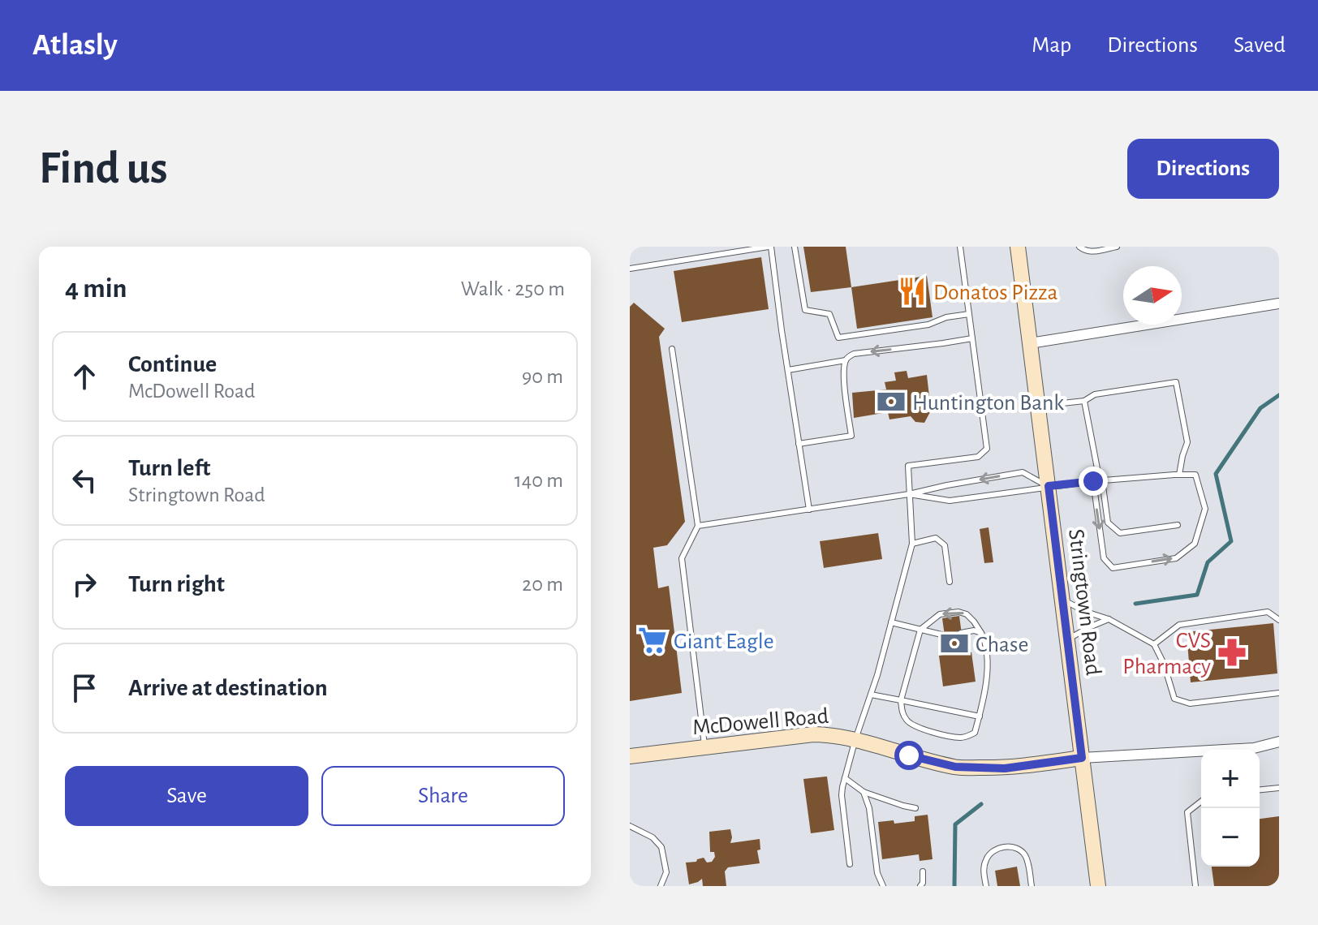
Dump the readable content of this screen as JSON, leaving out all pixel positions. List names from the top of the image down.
{
  "streets": {
    "main road": ["Stringtown Road", "McDowell Road"]
  },
  "crossings": [
    ["Stringtown Road", "McDowell Road"]
  ],
  "places": {
    "restaurant": ["Donatos Pizza"],
    "bank": ["Huntington Bank", "Chase"],
    "supermarket": ["Giant Eagle"],
    "pharmacy": ["CVS Pharmacy"]
  },
  "north": "right",
  "page": {
    "header": "Atlasly",
    "nav": ["Map", "Directions", "Saved"],
    "buttons": [
      "Directions",
      ["Save", "Share"]
    ],
    "title": "Find us",
    "heading": ["4 min", "Walk · 250 m"],
    "list": [
      ["Continue", "McDowell Road", "90 m"],
      ["Turn left", "Stringtown Road", "140 m"],
      ["Turn right", "20 m"],
      "Arrive at destination"
    ],
    "map_buttons": ["+", "−"]
  }
}
